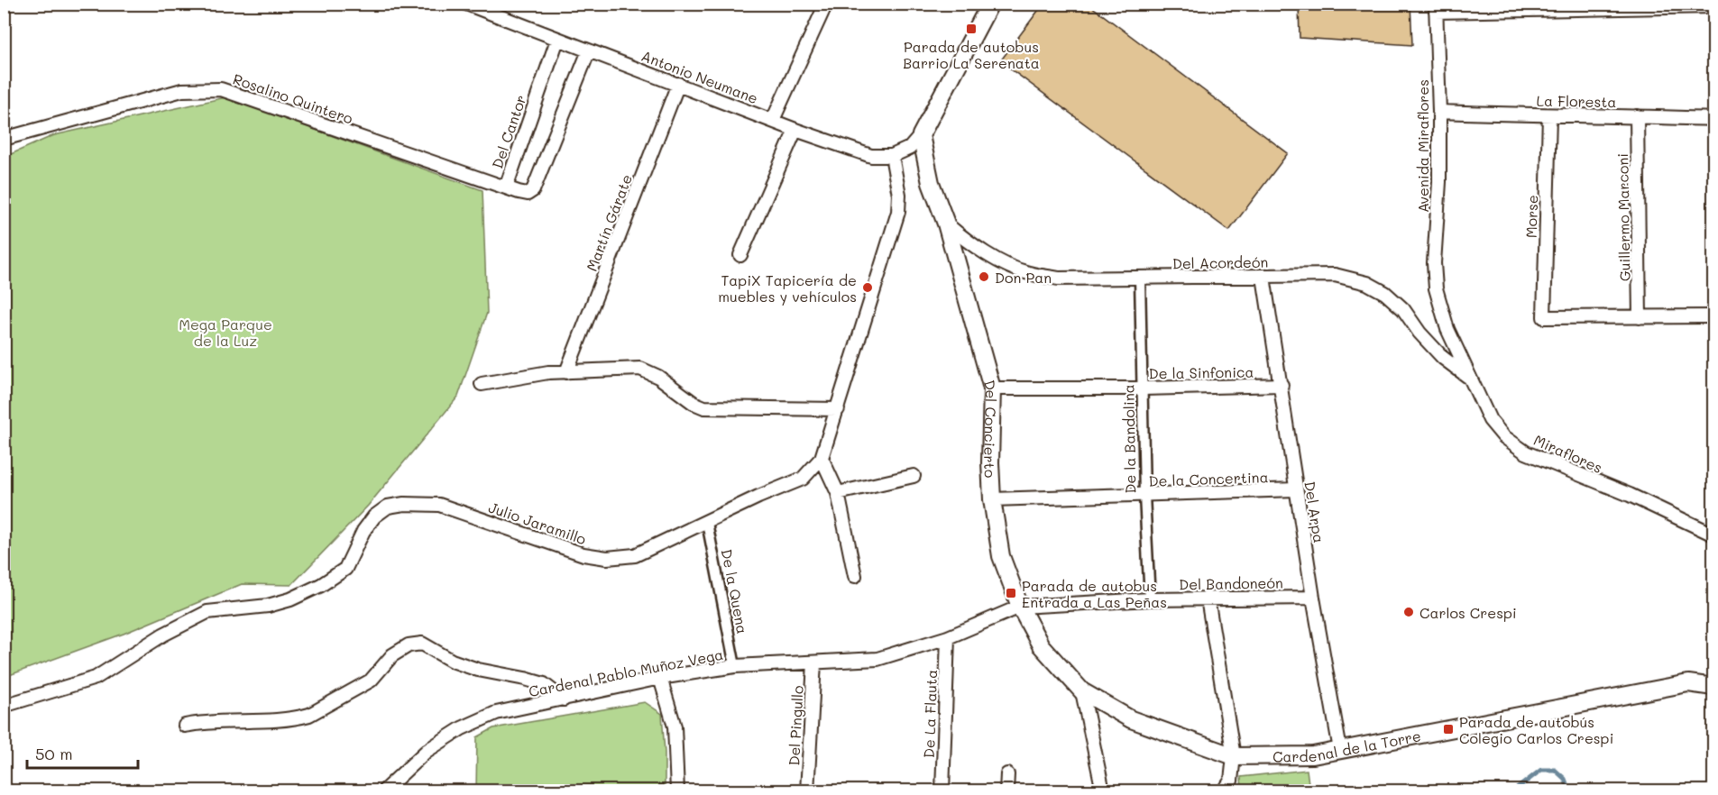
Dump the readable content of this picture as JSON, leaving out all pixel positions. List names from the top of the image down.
{
  "streets": {
    "street": [
      "Antonio Neumane",
      "Rosalino Quintero",
      "La Floresta",
      "Del Cantor",
      "Avenida Miraflores",
      "Morse",
      "Guillermo Marconi",
      "Martín Gárate",
      "Del Acordeón",
      "De la Sinfonica",
      "Del Concierto",
      "De la Bandolina",
      "Miraflores",
      "De la Concertina",
      "Del Arpa",
      "Julio Jaramillo",
      "Del Bandoneón",
      "De la Quena",
      "Cardenal Pablo Muñoz Vega",
      "De La Flauta",
      "Del Pingullo",
      "Cardenal de la Torre"
    ]
  },
  "crossings": [
    ["Antonio Neumane", "Del Cantor"],
    ["Antonio Neumane", "Martín Gárate"],
    ["Antonio Neumane", "Julio Jaramillo"],
    ["Rosalino Quintero", "Del Cantor"],
    ["La Floresta", "Avenida Miraflores"],
    ["La Floresta", "Morse"],
    ["La Floresta", "Guillermo Marconi"],
    ["Avenida Miraflores", "Miraflores"],
    ["Morse", "Guillermo Marconi"],
    ["Del Acordeón", "Del Concierto"],
    ["Del Acordeón", "De la Bandolina"],
    ["Del Acordeón", "Miraflores"],
    ["Del Acordeón", "Del Arpa"],
    ["De la Sinfonica", "Del Concierto"],
    ["De la Sinfonica", "De la Bandolina"],
    ["De la Sinfonica", "Del Arpa"],
    ["Del Concierto", "De la Concertina"],
    ["Del Concierto", "Del Bandoneón"],
    ["Del Concierto", "Cardenal Pablo Muñoz Vega"],
    ["Del Concierto", "Cardenal de la Torre"],
    ["De la Bandolina", "De la Concertina"],
    ["De la Bandolina", "Del Bandoneón"],
    ["De la Concertina", "Del Arpa"],
    ["Del Arpa", "Del Bandoneón"],
    ["Del Arpa", "Cardenal de la Torre"],
    ["Julio Jaramillo", "De la Quena"],
    ["Del Bandoneón", "Cardenal Pablo Muñoz Vega"],
    ["De la Quena", "Cardenal Pablo Muñoz Vega"],
    ["Cardenal Pablo Muñoz Vega", "De La Flauta"],
    ["Cardenal Pablo Muñoz Vega", "Del Pingullo"]
  ],
  "parks": ["Mega Parque de la Luz"],
  "places": {
    "transit": ["Parada de autobus Barrio La Serenata", "Parada de autobus Entrada a Las Peñas", "Parada de autobús Colegio Carlos Crespi"],
    "other": ["Don Pan", "TapiX Tapicería de muebles y vehículos", "Carlos Crespi"]
  },
  "scale_bar": "50 m"
}
